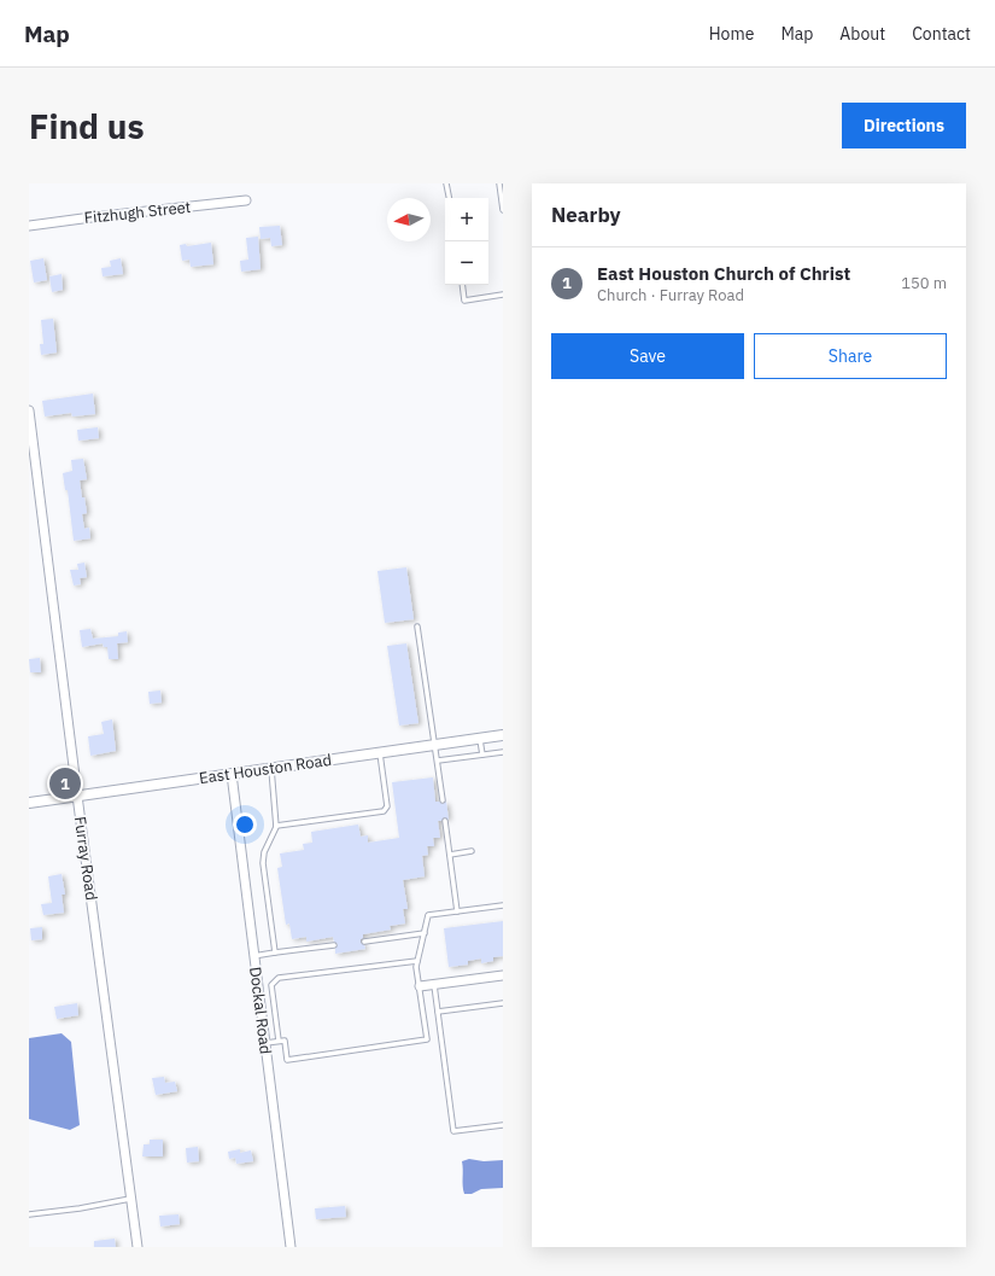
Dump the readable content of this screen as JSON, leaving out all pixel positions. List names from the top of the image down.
{
  "streets": {
    "street": [
      "Fitzhugh Street",
      "East Houston Road",
      "Furray Road",
      "Dockal Road"
    ]
  },
  "crossings": [
    ["East Houston Road", "Furray Road"],
    ["East Houston Road", "Dockal Road"]
  ],
  "north": "left",
  "page": {
    "header": "Map",
    "nav": [
      "Home",
      "Map",
      "About",
      "Contact"
    ],
    "buttons": [
      "Directions",
      ["Save", "Share"]
    ],
    "title": "Find us",
    "heading": "Nearby",
    "map_buttons": ["+", "−"],
    "list": [
      {
        "mark": "1",
        "name": "East Houston Church of Christ",
        "note": "Church · Furray Road",
        "value": "150 m"
      }
    ],
    "pins": "1"
  }
}
